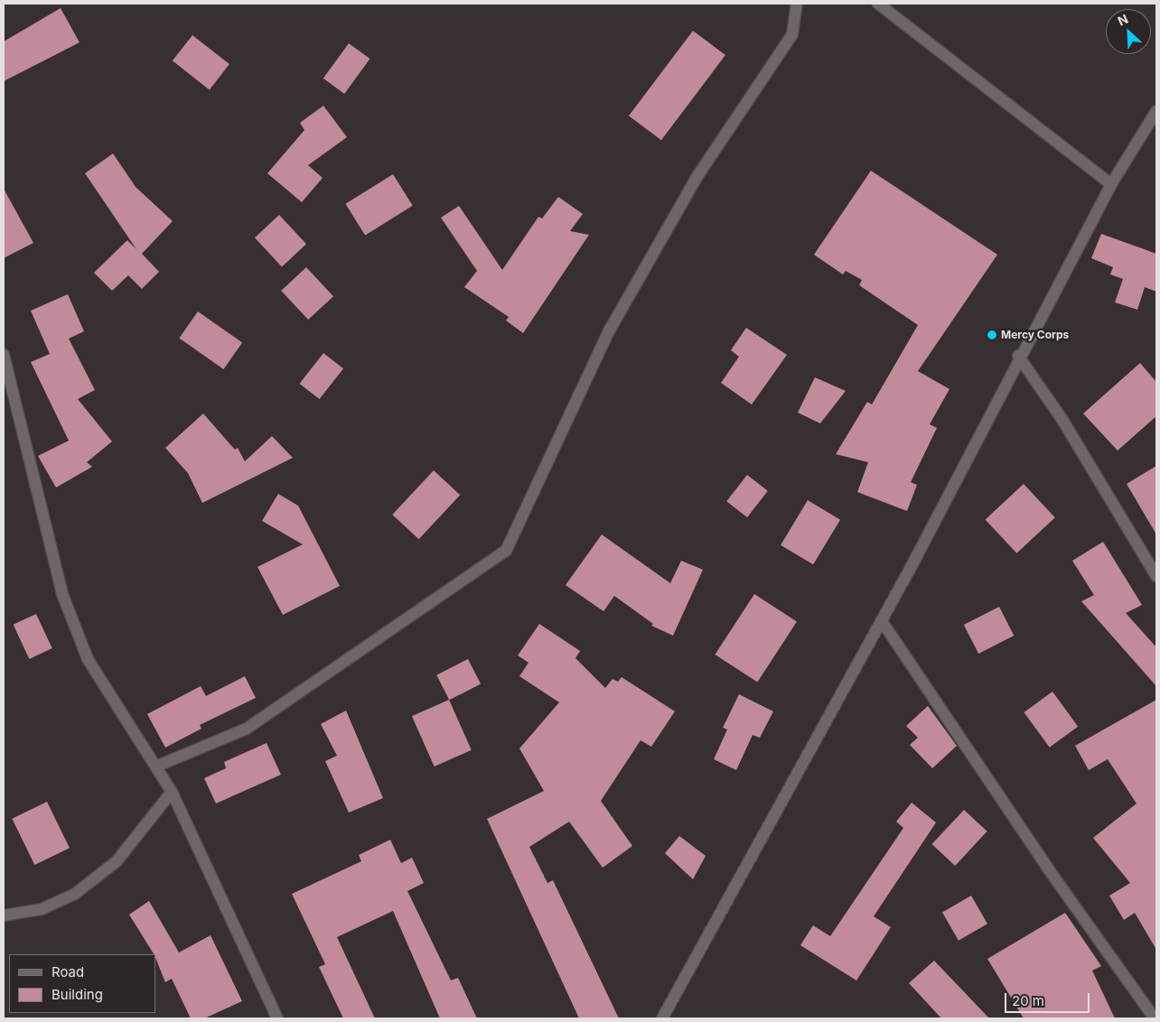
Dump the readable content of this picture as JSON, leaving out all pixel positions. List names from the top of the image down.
{
  "places": ["Mercy Corps"],
  "legend": ["Road", "Building"],
  "scale_bar": "20 m",
  "north": "top left"
}
